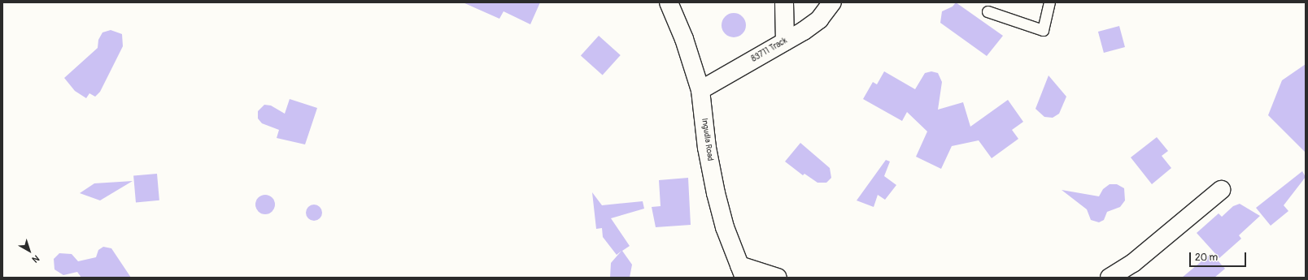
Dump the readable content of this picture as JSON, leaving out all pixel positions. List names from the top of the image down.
{
  "streets": {
    "street": ["83711 Track", "Ingudla Road"]
  },
  "crossings": [
    ["83711 Track", "Ingudla Road"]
  ],
  "scale_bar": "20 m",
  "north": "bottom right"
}
